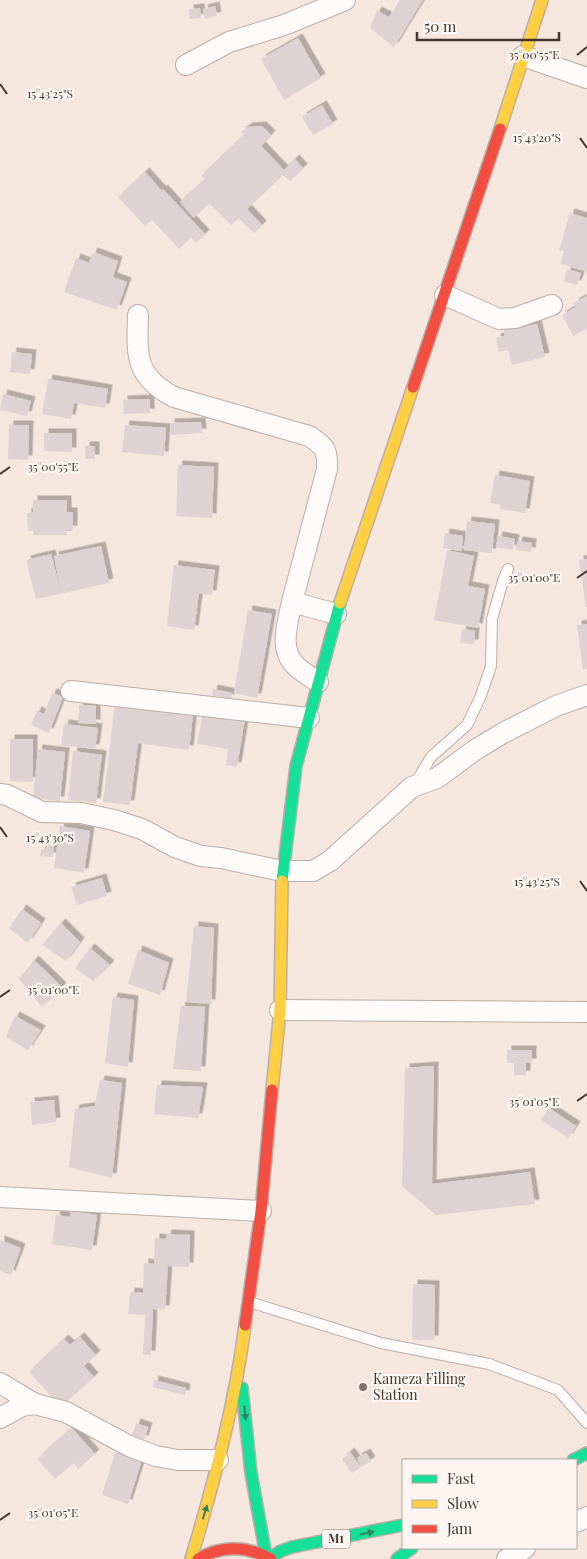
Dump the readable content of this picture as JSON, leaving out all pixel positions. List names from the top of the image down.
{
  "streets": {
    "main road": ["M1"]
  },
  "places": ["Kameza Filling Station"],
  "legend": ["Fast", "Slow", "Jam"],
  "scale_bar": "50 m",
  "coordinates": [
    "35°00'55\"E",
    "15°43'25\"S",
    "15°43'20\"S",
    "35°01'00\"E",
    "15°43'30\"S",
    "35°01'05\"E"
  ]
}
